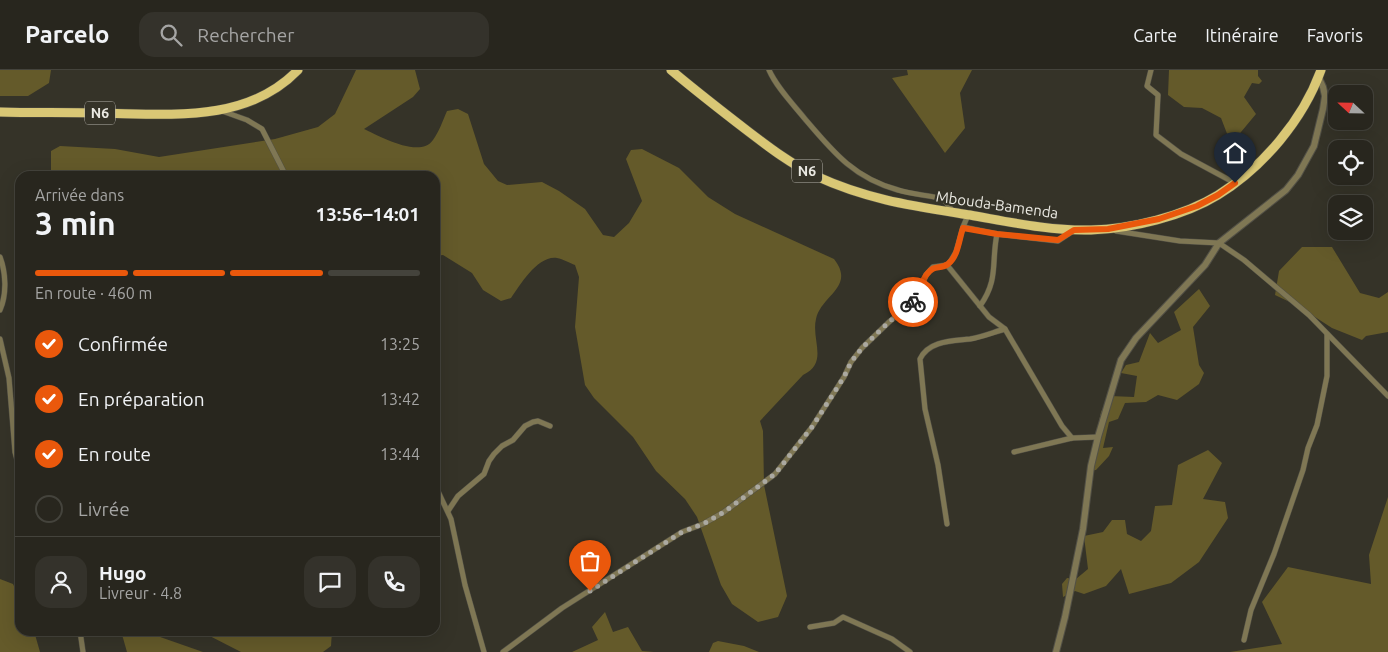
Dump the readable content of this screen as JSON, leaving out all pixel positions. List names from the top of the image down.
{
  "streets": {
    "highway": ["N6", "Mbouda-Bamenda"]
  },
  "north": "left",
  "page": {
    "header": "Parcelo",
    "search": "Rechercher",
    "nav": ["Carte", "Itinéraire", "Favoris"],
    "heading": ["3 min", "Arrivée dans", "13:56–14:01"],
    "panel": ["Hugo", "Livreur · 4.8"],
    "bar": "En route · 460 m",
    "list": [
      ["Confirmée", "13:25"],
      ["En préparation", "13:42"],
      ["En route", "13:44"],
      "Livrée"
    ]
  }
}
